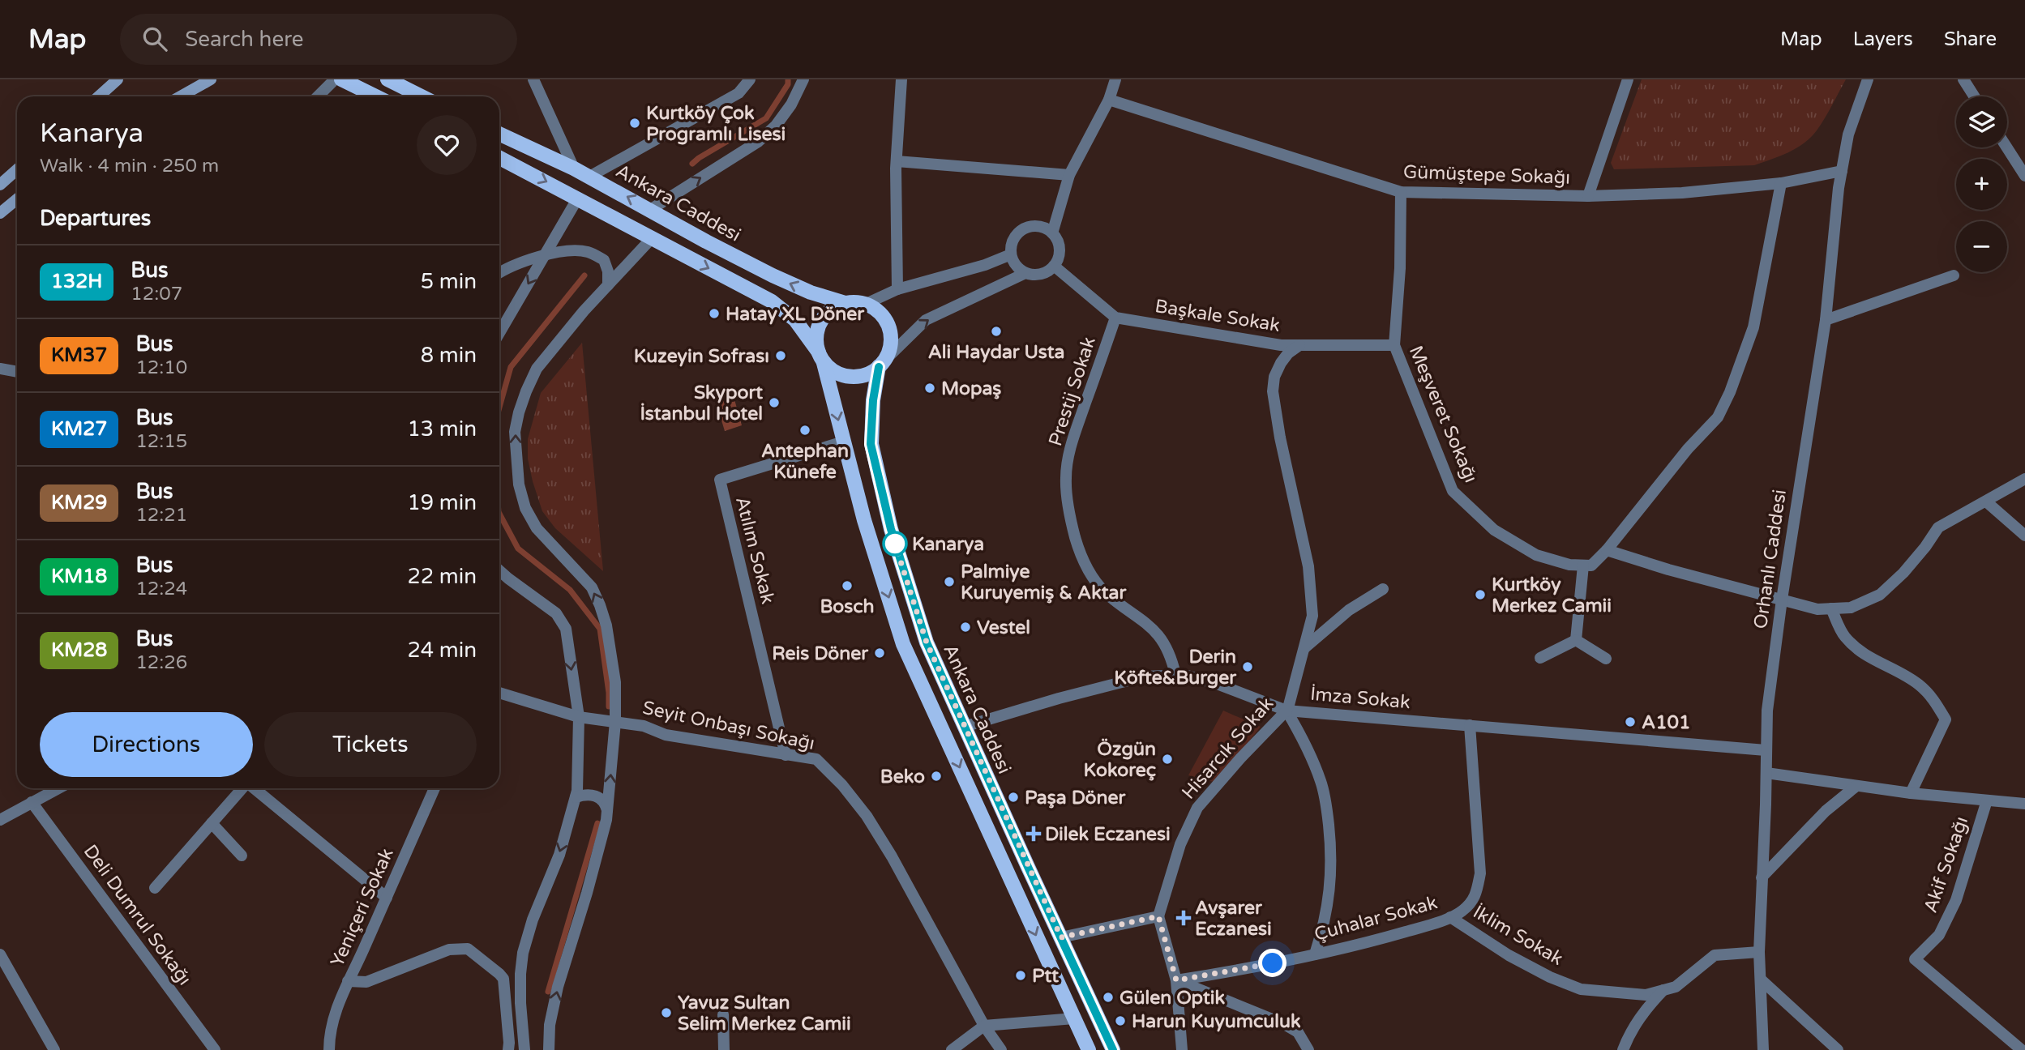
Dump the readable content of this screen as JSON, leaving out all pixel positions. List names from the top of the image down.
{
  "streets": {
    "main road": ["Ankara Caddesi"],
    "street": [
      "Gümüştepe Sokağı",
      "Başkale Sokak",
      "Prestij Sokak",
      "Meşveret Sokağı",
      "Atılım Sokak",
      "Orhanlı Caddesi",
      "İmza Sokak",
      "Seyit Onbaşı Sokağı",
      "Hisarcık Sokak",
      "Akif Sokağı",
      "Yeniçeri Sokak",
      "Deli Dumrul Sokağı",
      "Çuhalar Sokak",
      "İklim Sokak"
    ]
  },
  "crossings": [
    ["Gümüştepe Sokağı", "Meşveret Sokağı"],
    ["Gümüştepe Sokağı", "Orhanlı Caddesi"],
    ["Ankara Caddesi", "İmza Sokak"],
    ["Başkale Sokak", "Prestij Sokak"],
    ["Başkale Sokak", "Meşveret Sokağı"],
    ["Başkale Sokak", "Hisarcık Sokak"],
    ["Prestij Sokak", "İmza Sokak"],
    ["Atılım Sokak", "Seyit Onbaşı Sokağı"],
    ["Orhanlı Caddesi", "İmza Sokak"],
    ["Orhanlı Caddesi", "İklim Sokak"],
    ["İmza Sokak", "Hisarcık Sokak"],
    ["İmza Sokak", "Çuhalar Sokak"],
    ["Çuhalar Sokak", "İklim Sokak"]
  ],
  "places": {
    "other": [
      "Kurtköy Çok Programlı Lisesi",
      "Hatay XL Döner",
      "Ali Haydar Usta",
      "Kuzeyin Sofrası",
      "Mopaş",
      "Skyport İstanbul Hotel",
      "Antephan Künefe",
      "Kanarya",
      "Palmiye Kuruyemiş & Aktar",
      "Bosch",
      "Kurtköy Merkez Camii",
      "Vestel",
      "Reis Döner",
      "Derin Köfte&Burger",
      "A101",
      "Özgün Kokoreç",
      "Beko",
      "Paşa Döner",
      "Ptt",
      "Gülen Optik",
      "Yavuz Sultan Selim Merkez Camii",
      "Harun Kuyumculuk"
    ],
    "health": ["Dilek Eczanesi", "Avşarer Eczanesi"]
  },
  "lines": ["bus line 132H"],
  "page": {
    "header": "Map",
    "search": "Search here",
    "nav": ["Map", "Layers", "Share"],
    "map_buttons": ["+", "−"],
    "heading": [
      ["Kanarya", "Walk · 4 min · 250 m"],
      "Departures"
    ],
    "list": [
      {
        "mark": "132H",
        "name": "Bus",
        "note": "12:07",
        "value": "5 min"
      },
      {
        "mark": "KM37",
        "name": "Bus",
        "note": "12:10",
        "value": "8 min"
      },
      {
        "mark": "KM27",
        "name": "Bus",
        "note": "12:15",
        "value": "13 min"
      },
      {
        "mark": "KM29",
        "name": "Bus",
        "note": "12:21",
        "value": "19 min"
      },
      {
        "mark": "KM18",
        "name": "Bus",
        "note": "12:24",
        "value": "22 min"
      },
      {
        "mark": "KM28",
        "name": "Bus",
        "note": "12:26",
        "value": "24 min"
      }
    ],
    "buttons": ["Directions", "Tickets"]
  }
}
